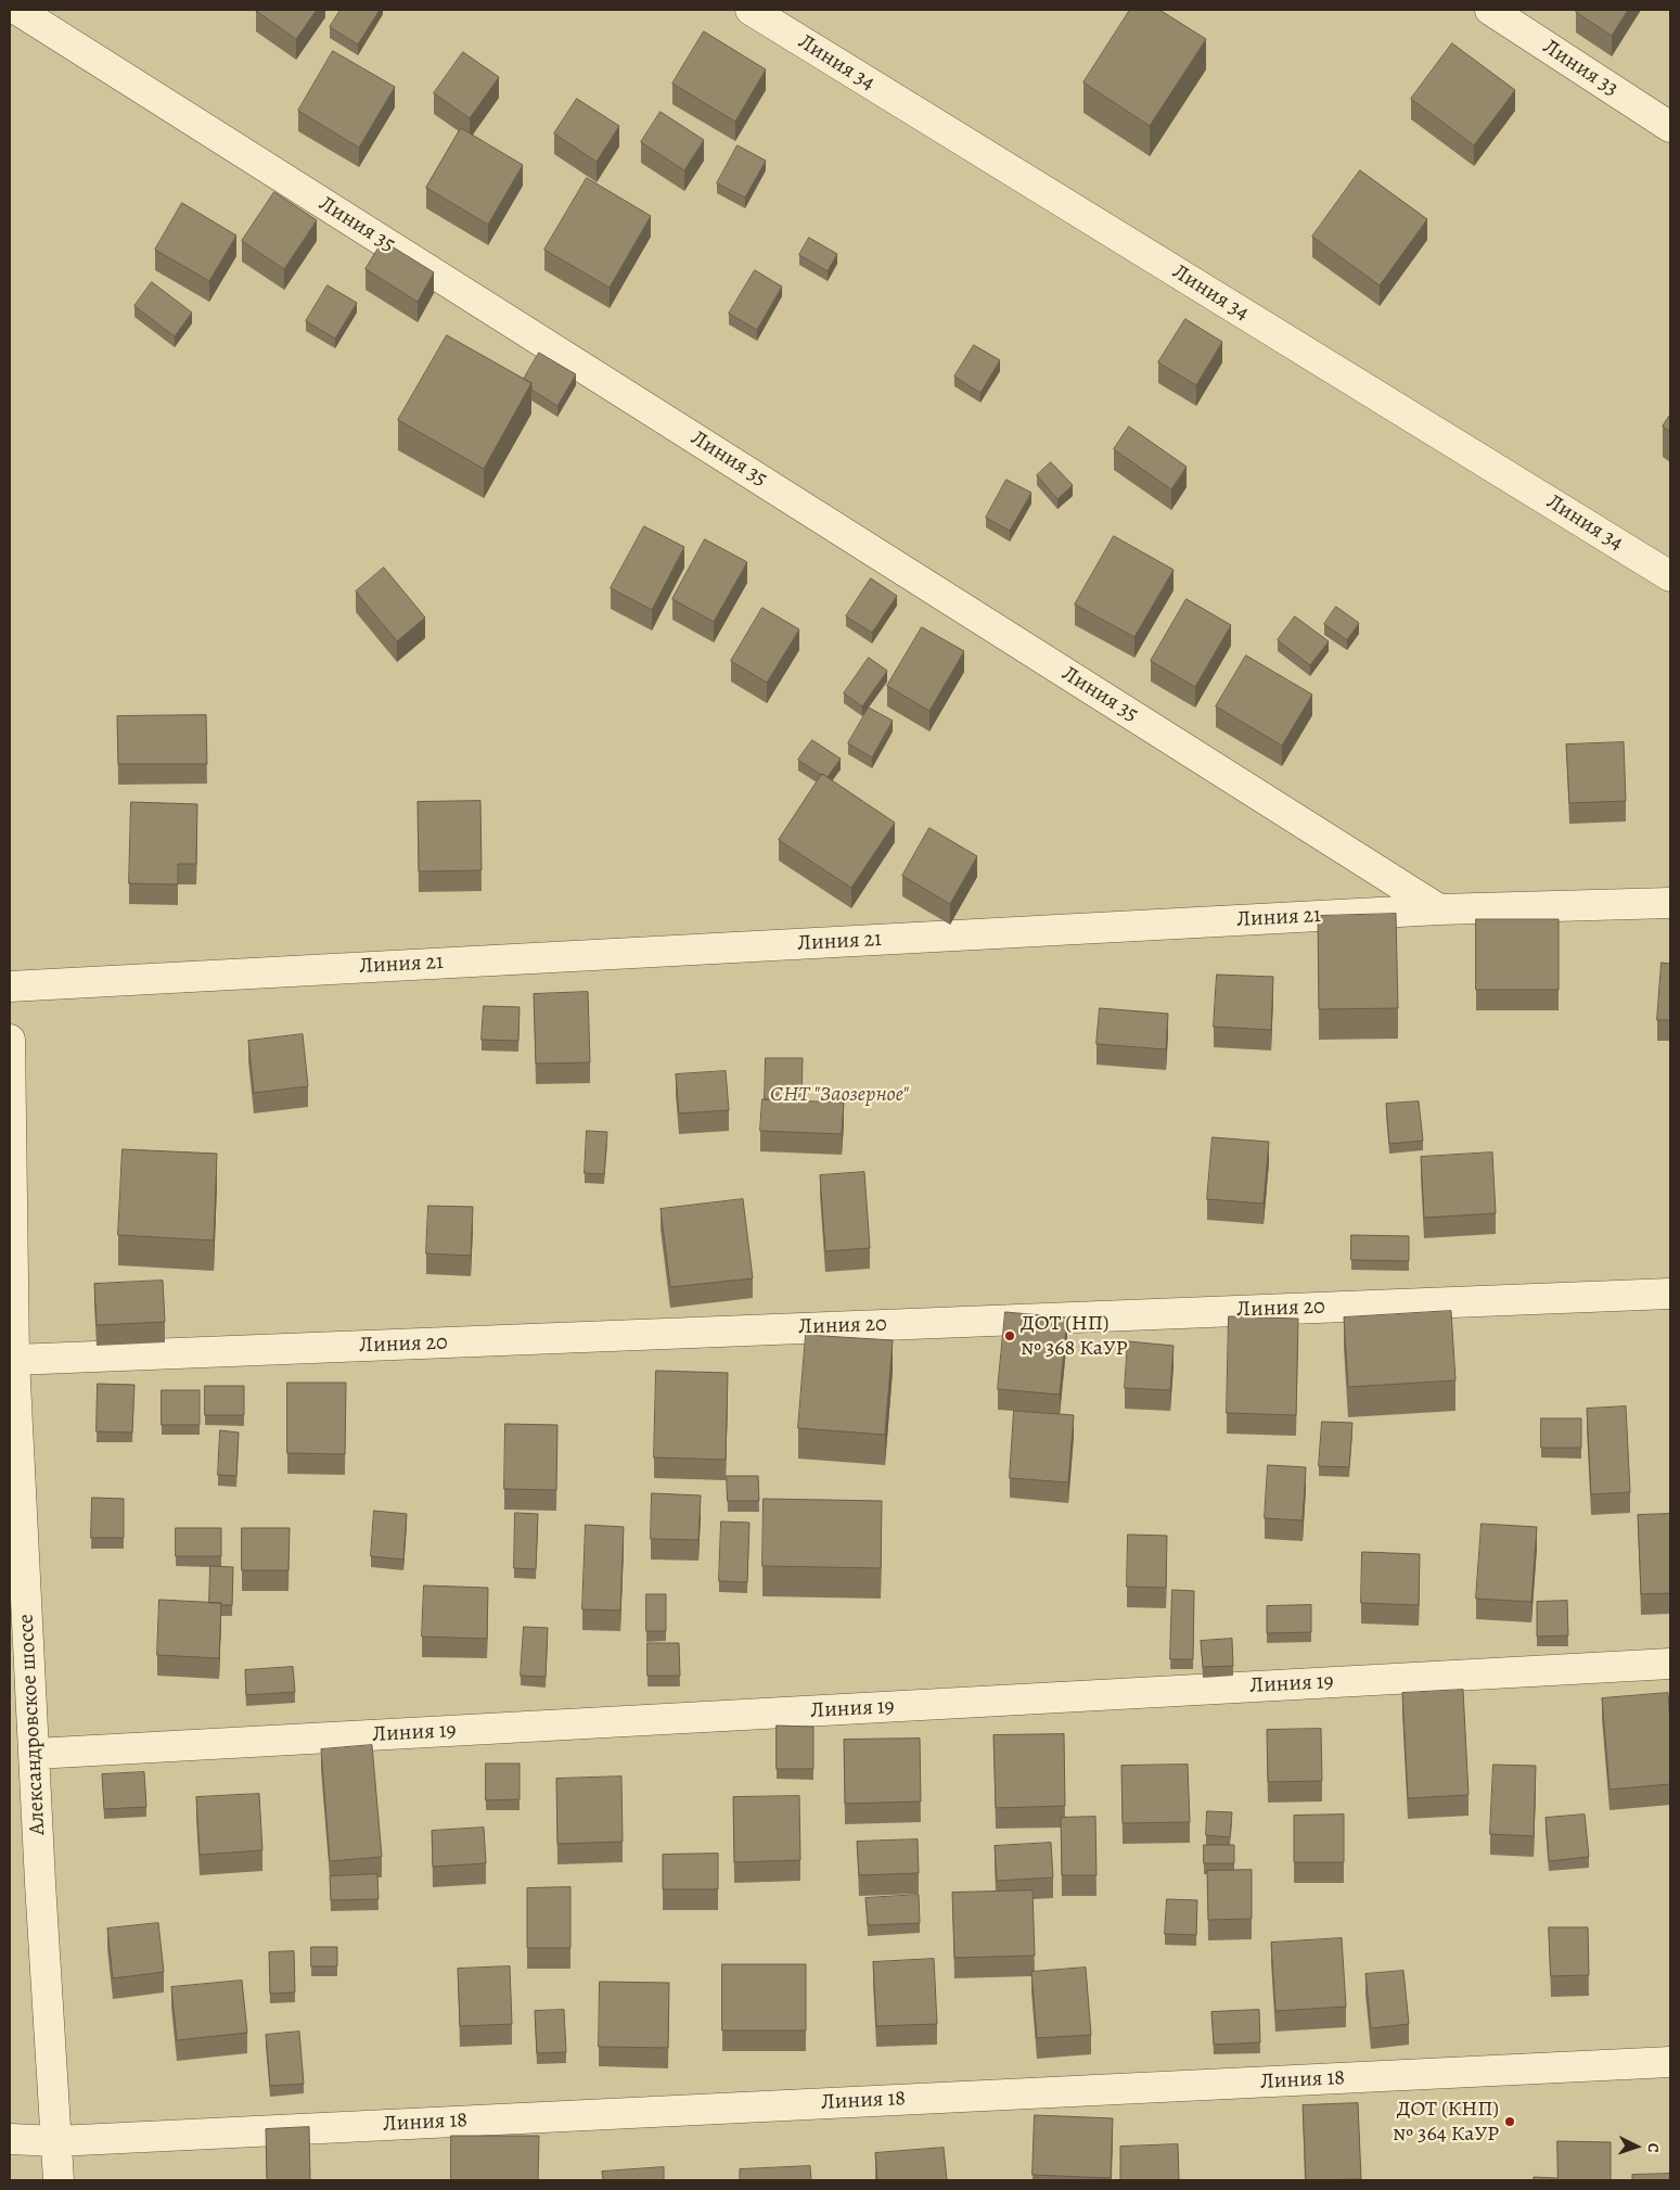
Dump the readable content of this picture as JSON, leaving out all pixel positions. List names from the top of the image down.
{
  "streets": {
    "street": [
      "Линия 34",
      "Линия 33",
      "Линия 35",
      "Линия 21",
      "Линия 20",
      "Линия 19",
      "Александровское шоссе",
      "Линия 18"
    ]
  },
  "crossings": [
    ["Линия 35", "Линия 21"],
    ["Линия 20", "Александровское шоссе"],
    ["Линия 19", "Александровское шоссе"],
    ["Александровское шоссе", "Линия 18"]
  ],
  "parks": ["СНТ \"Заозерное\""],
  "places": ["ДОТ (НП) № 368 КаУР", "ДОТ (КНП) № 364 КаУР"],
  "north": "right"
}
